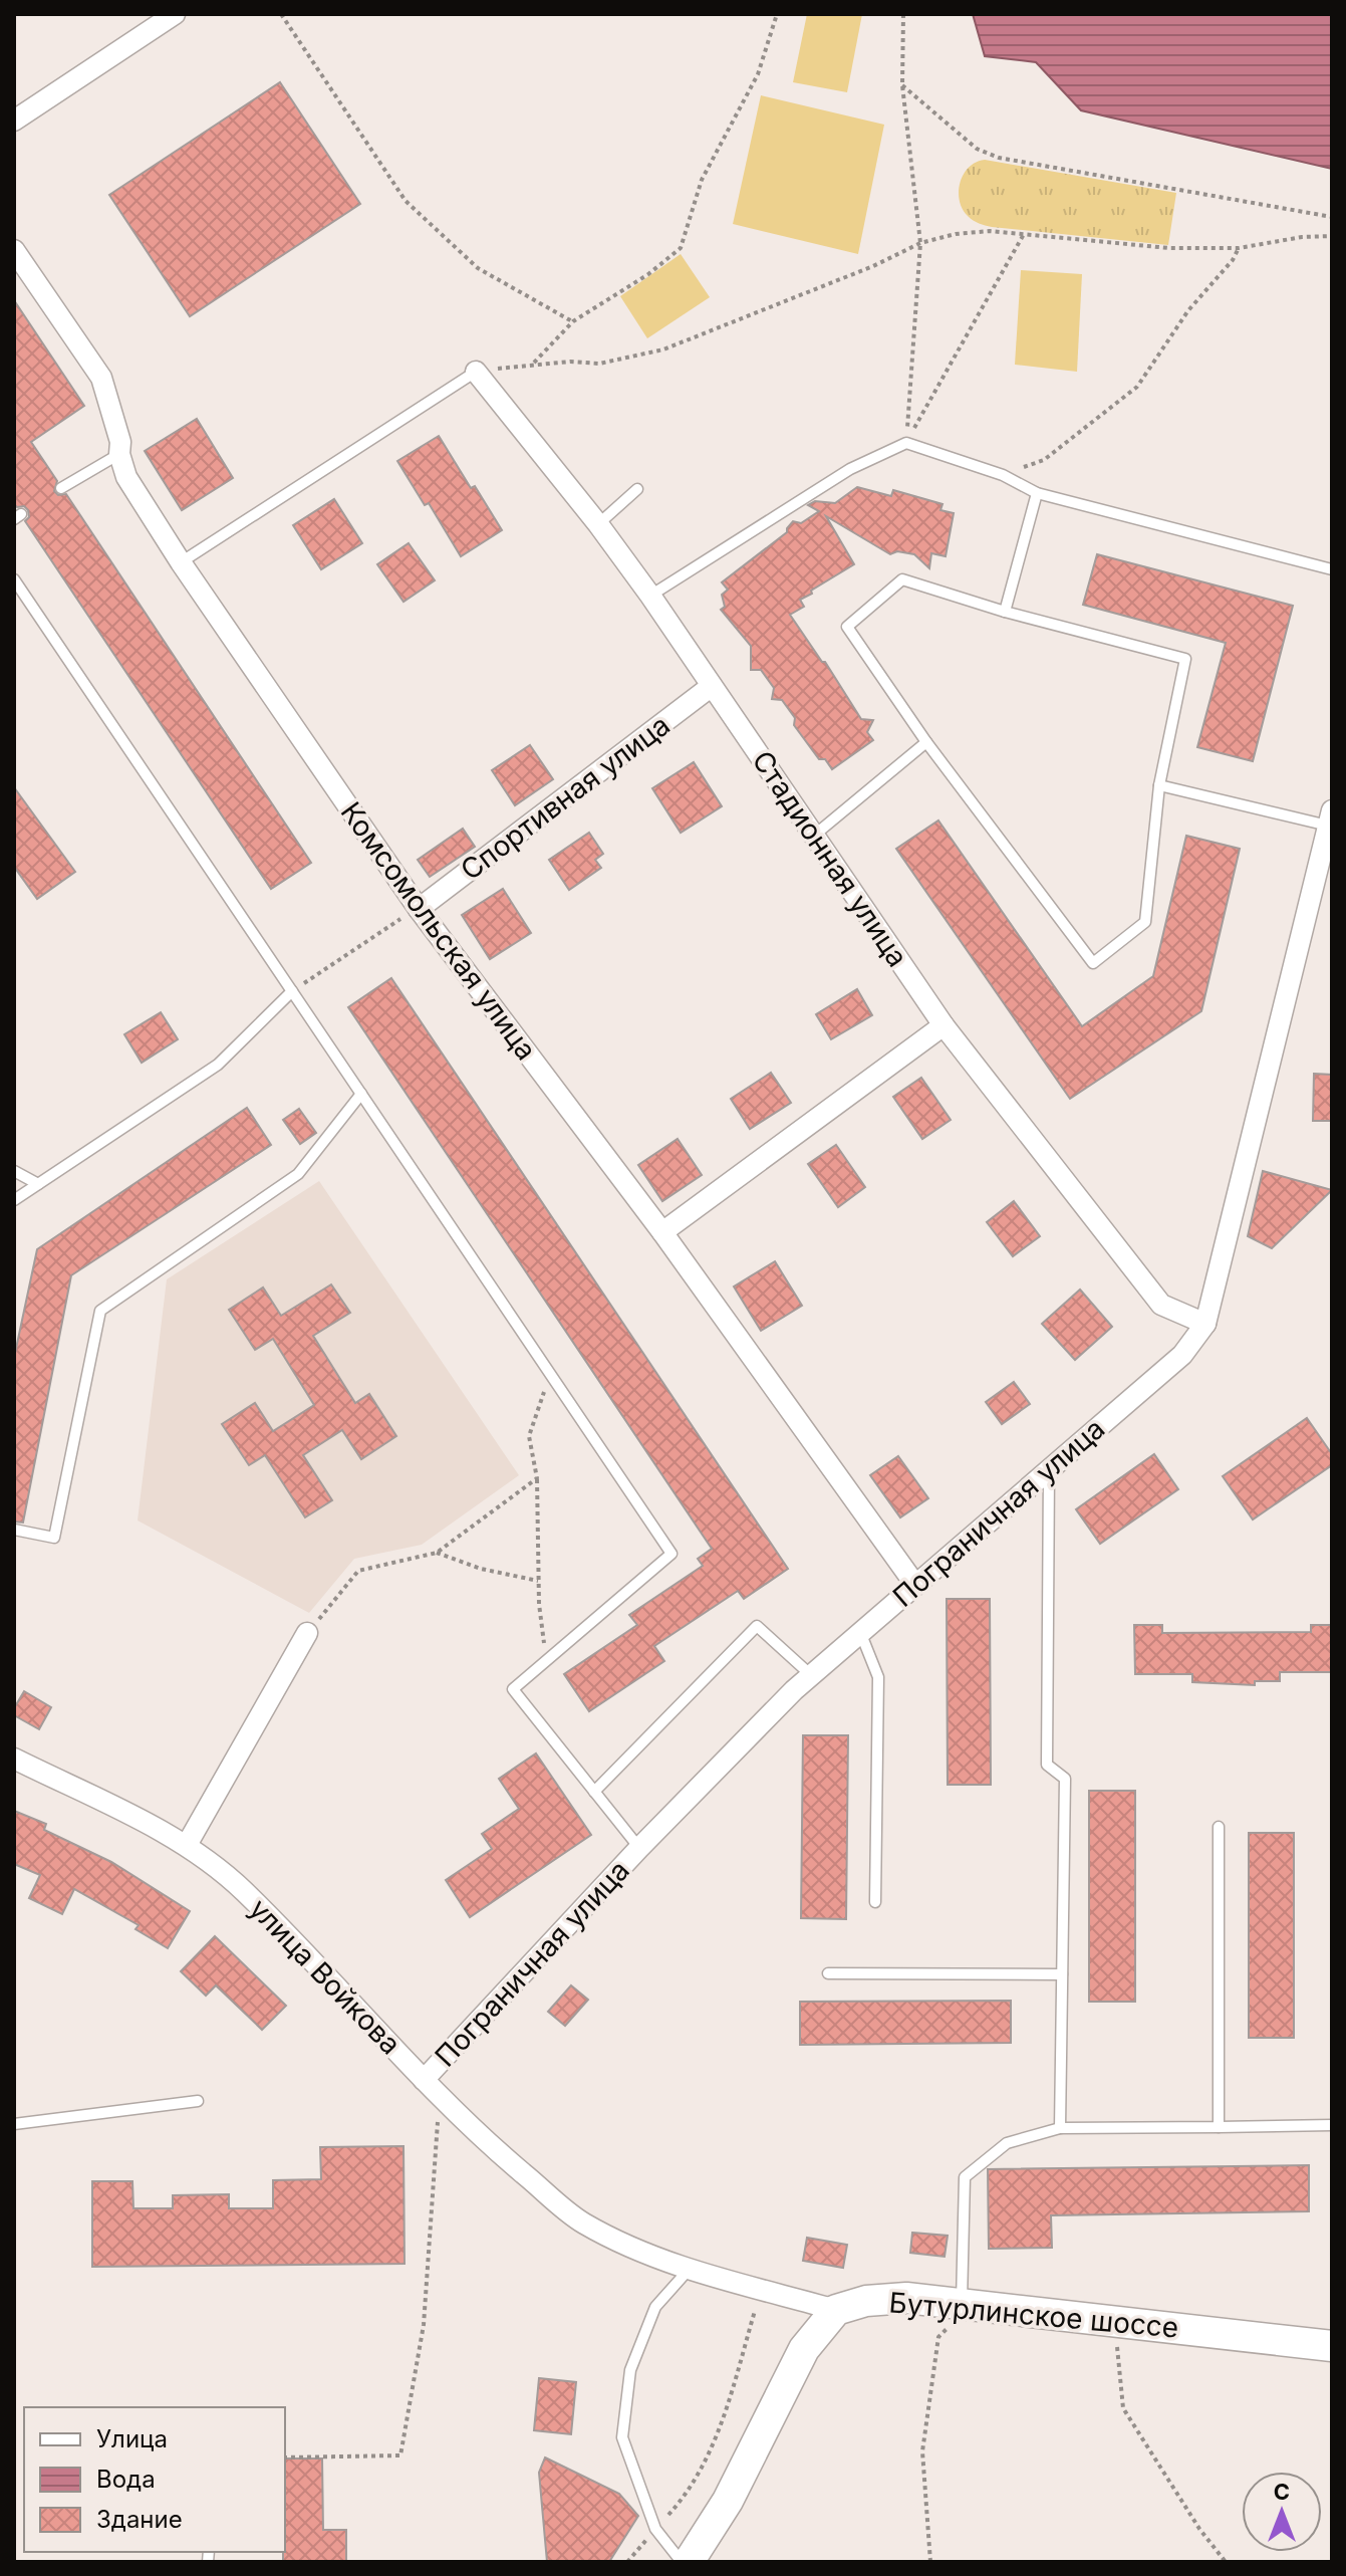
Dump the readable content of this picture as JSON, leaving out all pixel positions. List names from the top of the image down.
{
  "streets": {
    "main road": ["Бутурлинское шоссе"],
    "street": [
      "Спортивная улица",
      "Стадионная улица",
      "Комсомольская улица",
      "Пограничная улица",
      "улица Войкова"
    ]
  },
  "crossings": [
    ["Спортивная улица", "Стадионная улица"],
    ["Спортивная улица", "Комсомольская улица"],
    ["Стадионная улица", "Пограничная улица"],
    ["Комсомольская улица", "Пограничная улица"],
    ["Пограничная улица", "улица Войкова"],
    ["улица Войкова", "Бутурлинское шоссе"]
  ],
  "legend": ["Улица", "Вода", "Здание"],
  "north": "top"
}
